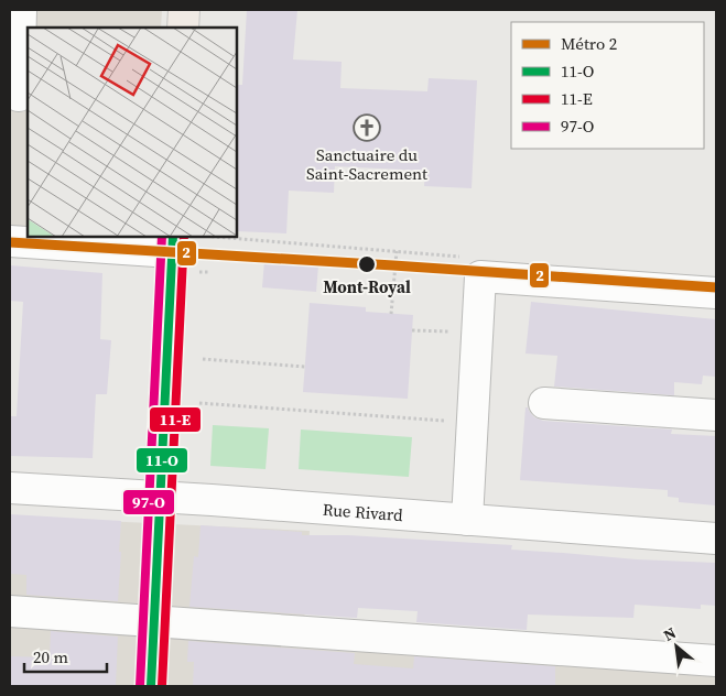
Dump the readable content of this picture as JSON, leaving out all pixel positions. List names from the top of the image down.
{
  "streets": {
    "street": ["Rue Rivard"]
  },
  "places": {
    "church": ["Sanctuaire du Saint-Sacrement"],
    "other": ["Mont-Royal"]
  },
  "lines": [
    "transit line 11-O",
    "transit line 11-E",
    "transit line 97-O",
    "metro line 2"
  ],
  "legend": [
    "Métro 2",
    "11-O",
    "11-E",
    "97-O"
  ],
  "scale_bar": "20 m",
  "north": "top left"
}
